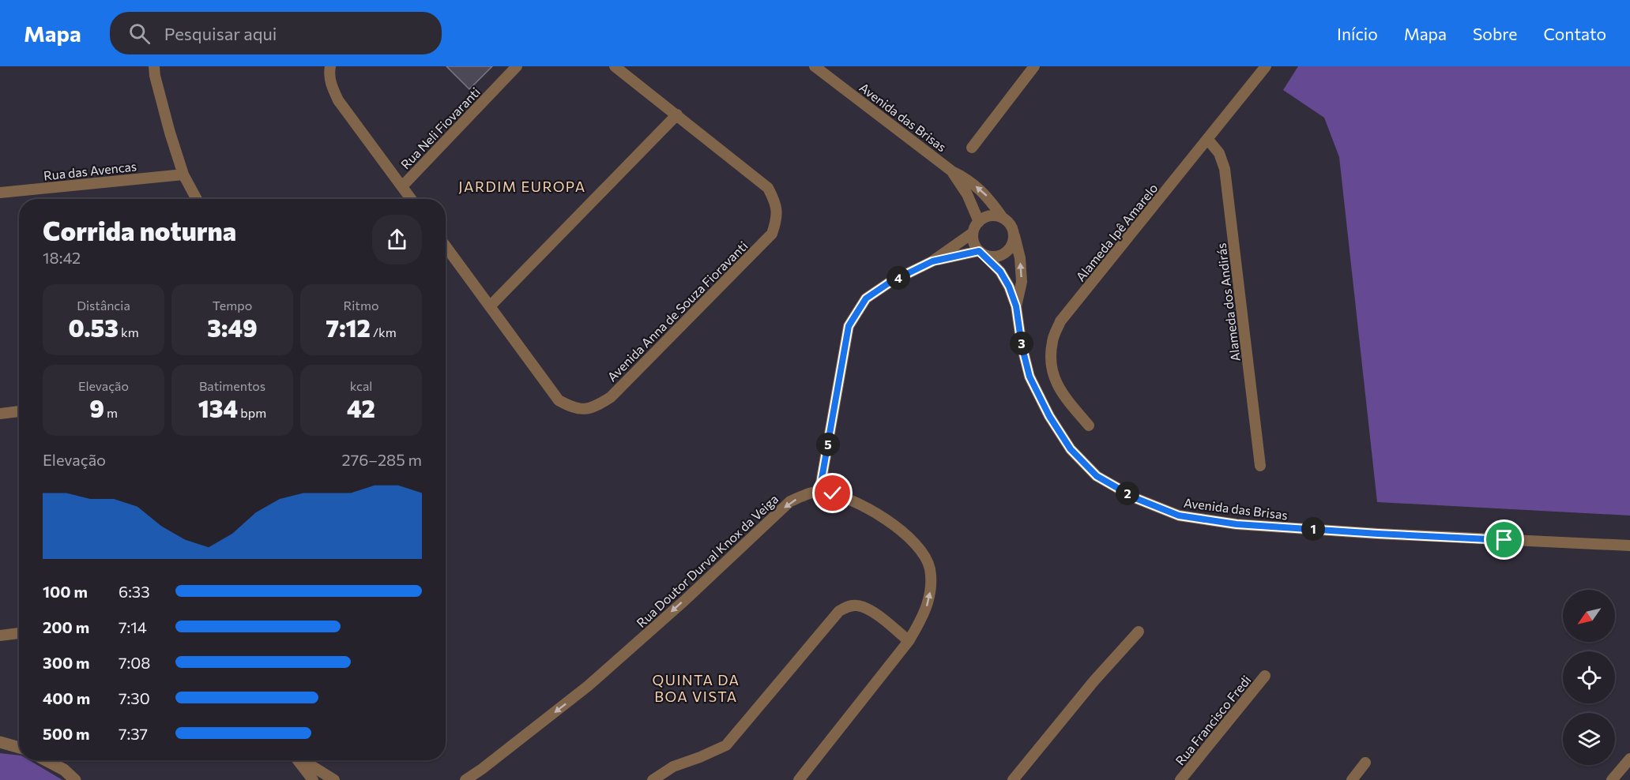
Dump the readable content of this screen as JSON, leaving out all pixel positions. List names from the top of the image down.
{
  "streets": {
    "street": [
      "Avenida das Brisas",
      "Rua Neli Fiovaranti",
      "Rua das Avencas",
      "Alameda Ipê Amarelo",
      "Alameda dos Andirás",
      "Avenida Anna de Souza Fioravanti",
      "Rua Doutor Durval Knox da Veiga",
      "Rua Francisco Fredi"
    ]
  },
  "crossings": [
    ["Alameda Ipê Amarelo", "Alameda dos Andirás"]
  ],
  "districts": ["JARDIM EUROPA", "QUINTA DA BOA VISTA"],
  "north": "bottom left",
  "page": {
    "header": "Mapa",
    "search": "Pesquisar aqui",
    "nav": [
      "Início",
      "Mapa",
      "Sobre",
      "Contato"
    ],
    "heading": ["Corrida noturna", "18:42"],
    "pins": [
      "4",
      "3",
      "5",
      "2",
      "1"
    ],
    "stats": [
      ["Distância", "0.53 km"],
      ["Tempo", "3:49"],
      ["Ritmo", "7:12 /km"],
      ["Elevação", "9 m"],
      ["Batimentos", "134 bpm"],
      ["kcal", "42"]
    ],
    "chart": ["Elevação", "276–285 m"],
    "list": [
      {
        "name": "100 m",
        "note": "6:33"
      },
      {
        "name": "200 m",
        "note": "7:14"
      },
      {
        "name": "300 m",
        "note": "7:08"
      },
      {
        "name": "400 m",
        "note": "7:30"
      },
      {
        "name": "500 m",
        "note": "7:37"
      }
    ]
  }
}
